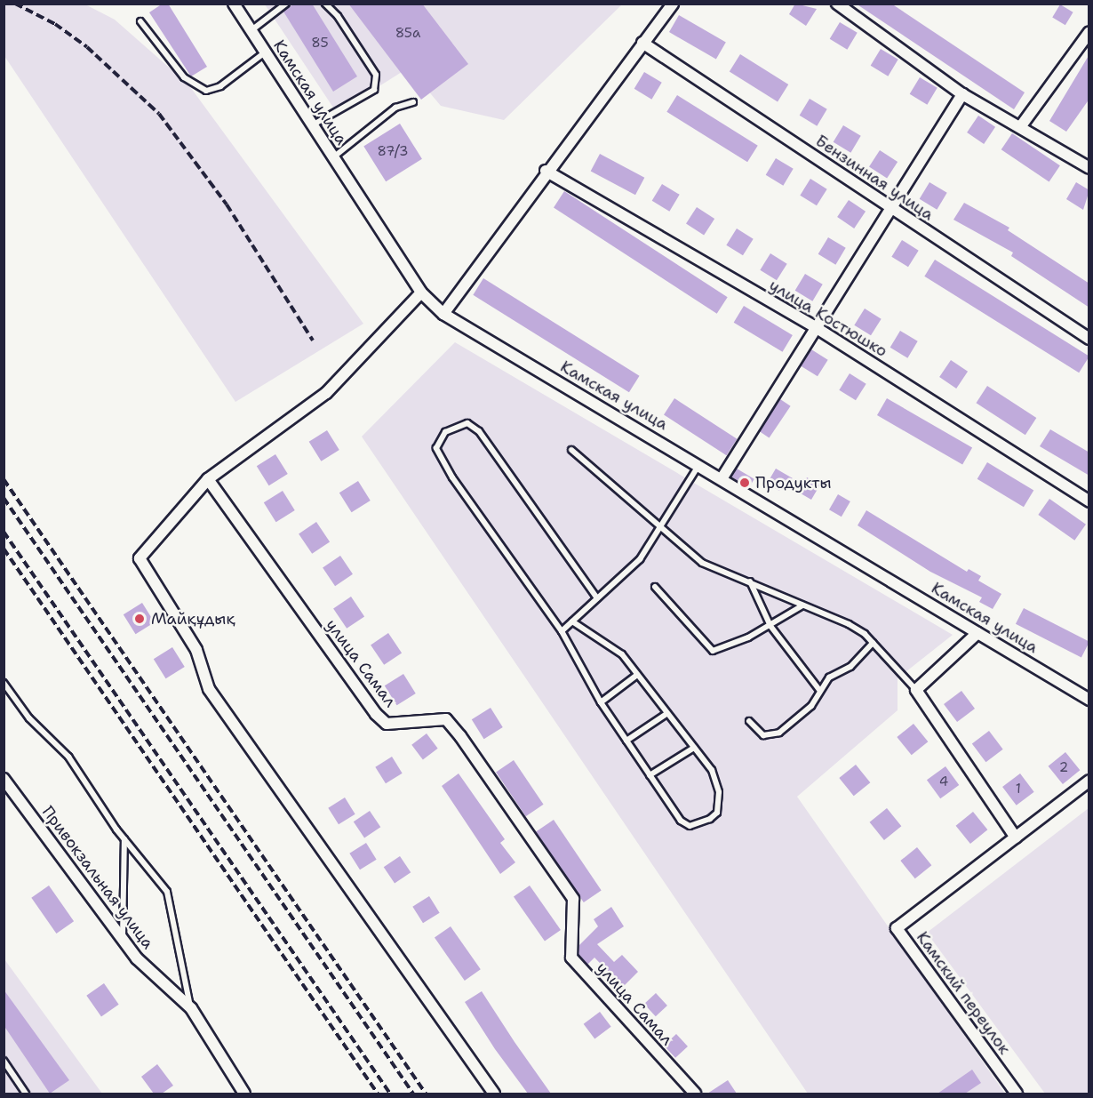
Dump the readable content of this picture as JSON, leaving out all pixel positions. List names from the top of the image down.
{
  "streets": {
    "street": [
      "Камская улица",
      "Бензинная улица",
      "улица Костюшко",
      "улица Самал",
      "Привокзальная улица",
      "Камский переулок"
    ]
  },
  "places": ["Продукты", "Майқұдық"],
  "house_numbers": [
    "85а",
    "85",
    "87/3",
    "2",
    "4",
    "1"
  ]
}
